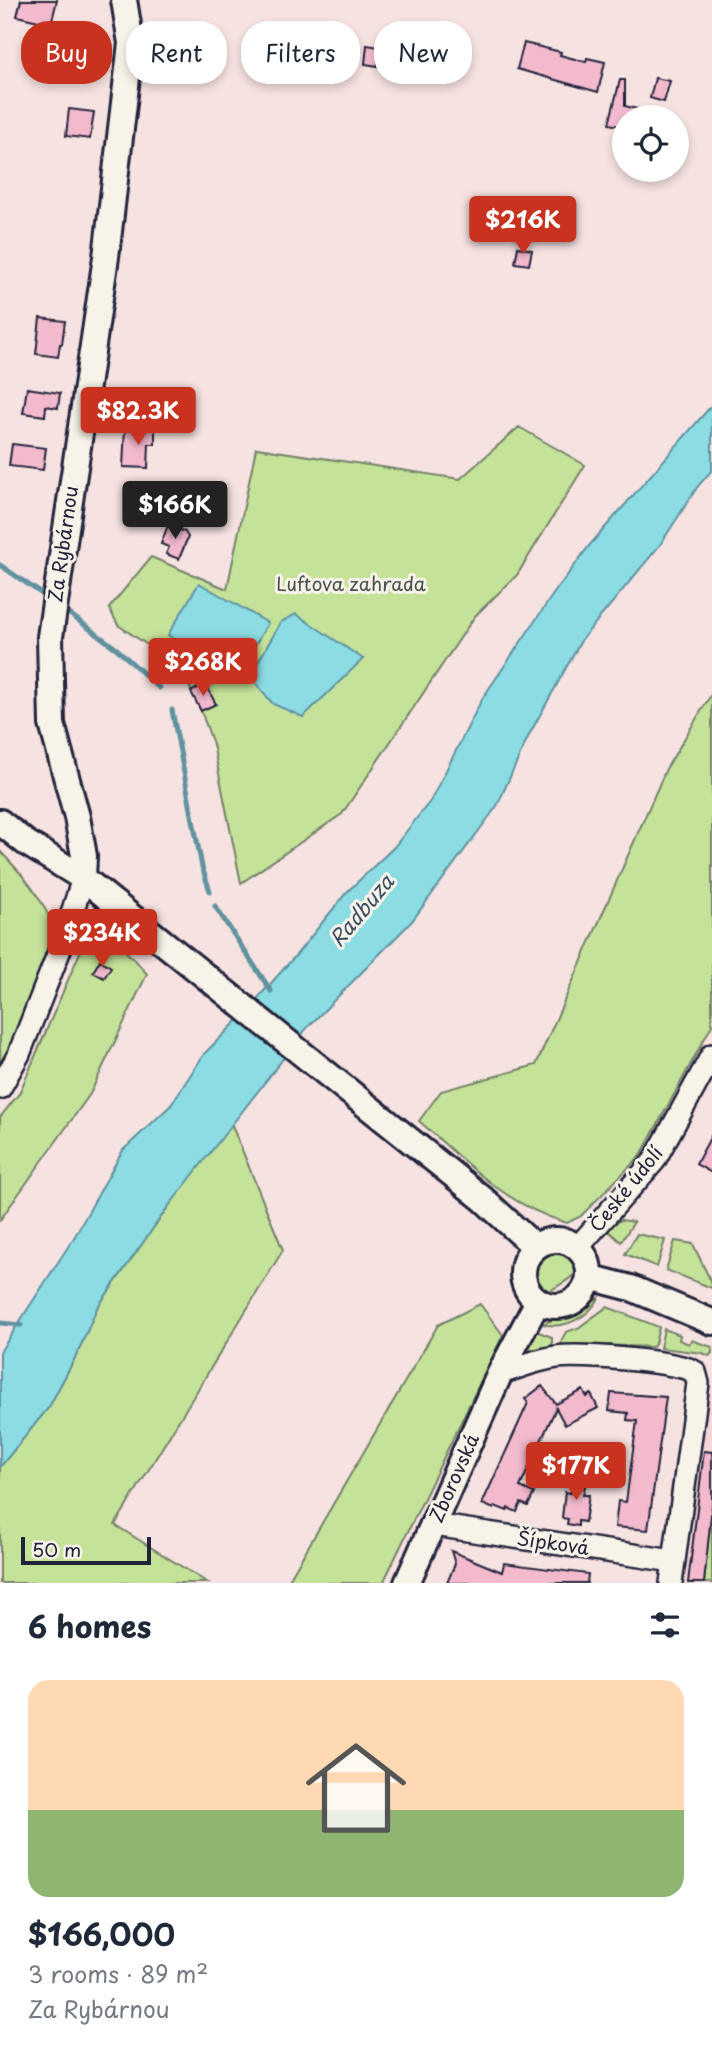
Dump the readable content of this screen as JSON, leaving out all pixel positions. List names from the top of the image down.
{
  "streets": {
    "street": [
      "Za Rybárnou",
      "České údolí",
      "Zborovská",
      "Šípková"
    ]
  },
  "crossings": [
    ["České údolí", "Zborovská"],
    ["Zborovská", "Šípková"]
  ],
  "water": ["Radbuza"],
  "parks": ["Luftova zahrada"],
  "scale_bar": "50 m",
  "page": {
    "chip": [
      "Buy",
      "Rent",
      "Filters",
      "New"
    ],
    "price": [
      "$216K",
      "$82.3K",
      "$166K",
      "$268K",
      "$234K",
      "$177K"
    ],
    "scale": "50 m",
    "heading": "6 homes",
    "list": [
      {
        "name": "$166,000",
        "note": "3 rooms · 89 m² · Za Rybárnou"
      }
    ]
  }
}
